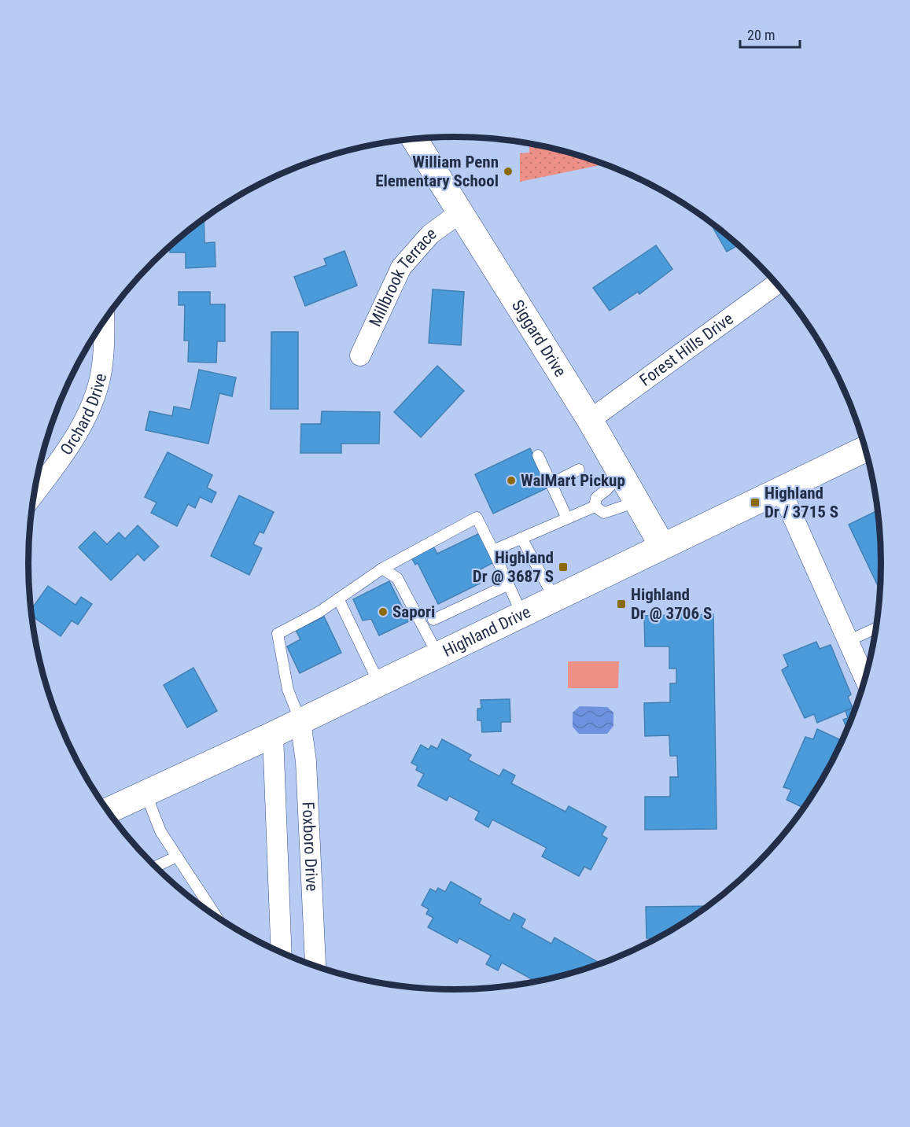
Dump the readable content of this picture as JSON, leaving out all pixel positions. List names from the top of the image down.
{
  "streets": {
    "main road": ["Siggard Drive", "Highland Drive"],
    "street": [
      "Millbrook Terrace",
      "Forest Hills Drive",
      "Orchard Drive",
      "Foxboro Drive"
    ]
  },
  "crossings": [
    ["Millbrook Terrace", "Siggard Drive"],
    ["Siggard Drive", "Forest Hills Drive"],
    ["Siggard Drive", "Highland Drive"],
    ["Highland Drive", "Foxboro Drive"]
  ],
  "places": {
    "other": ["William Penn Elementary School", "WalMart Pickup", "Sapori"],
    "transit": ["Highland Dr / 3715 S", "Highland Dr @ 3687 S", "Highland Dr @ 3706 S"]
  },
  "scale_bar": "20 m"
}
